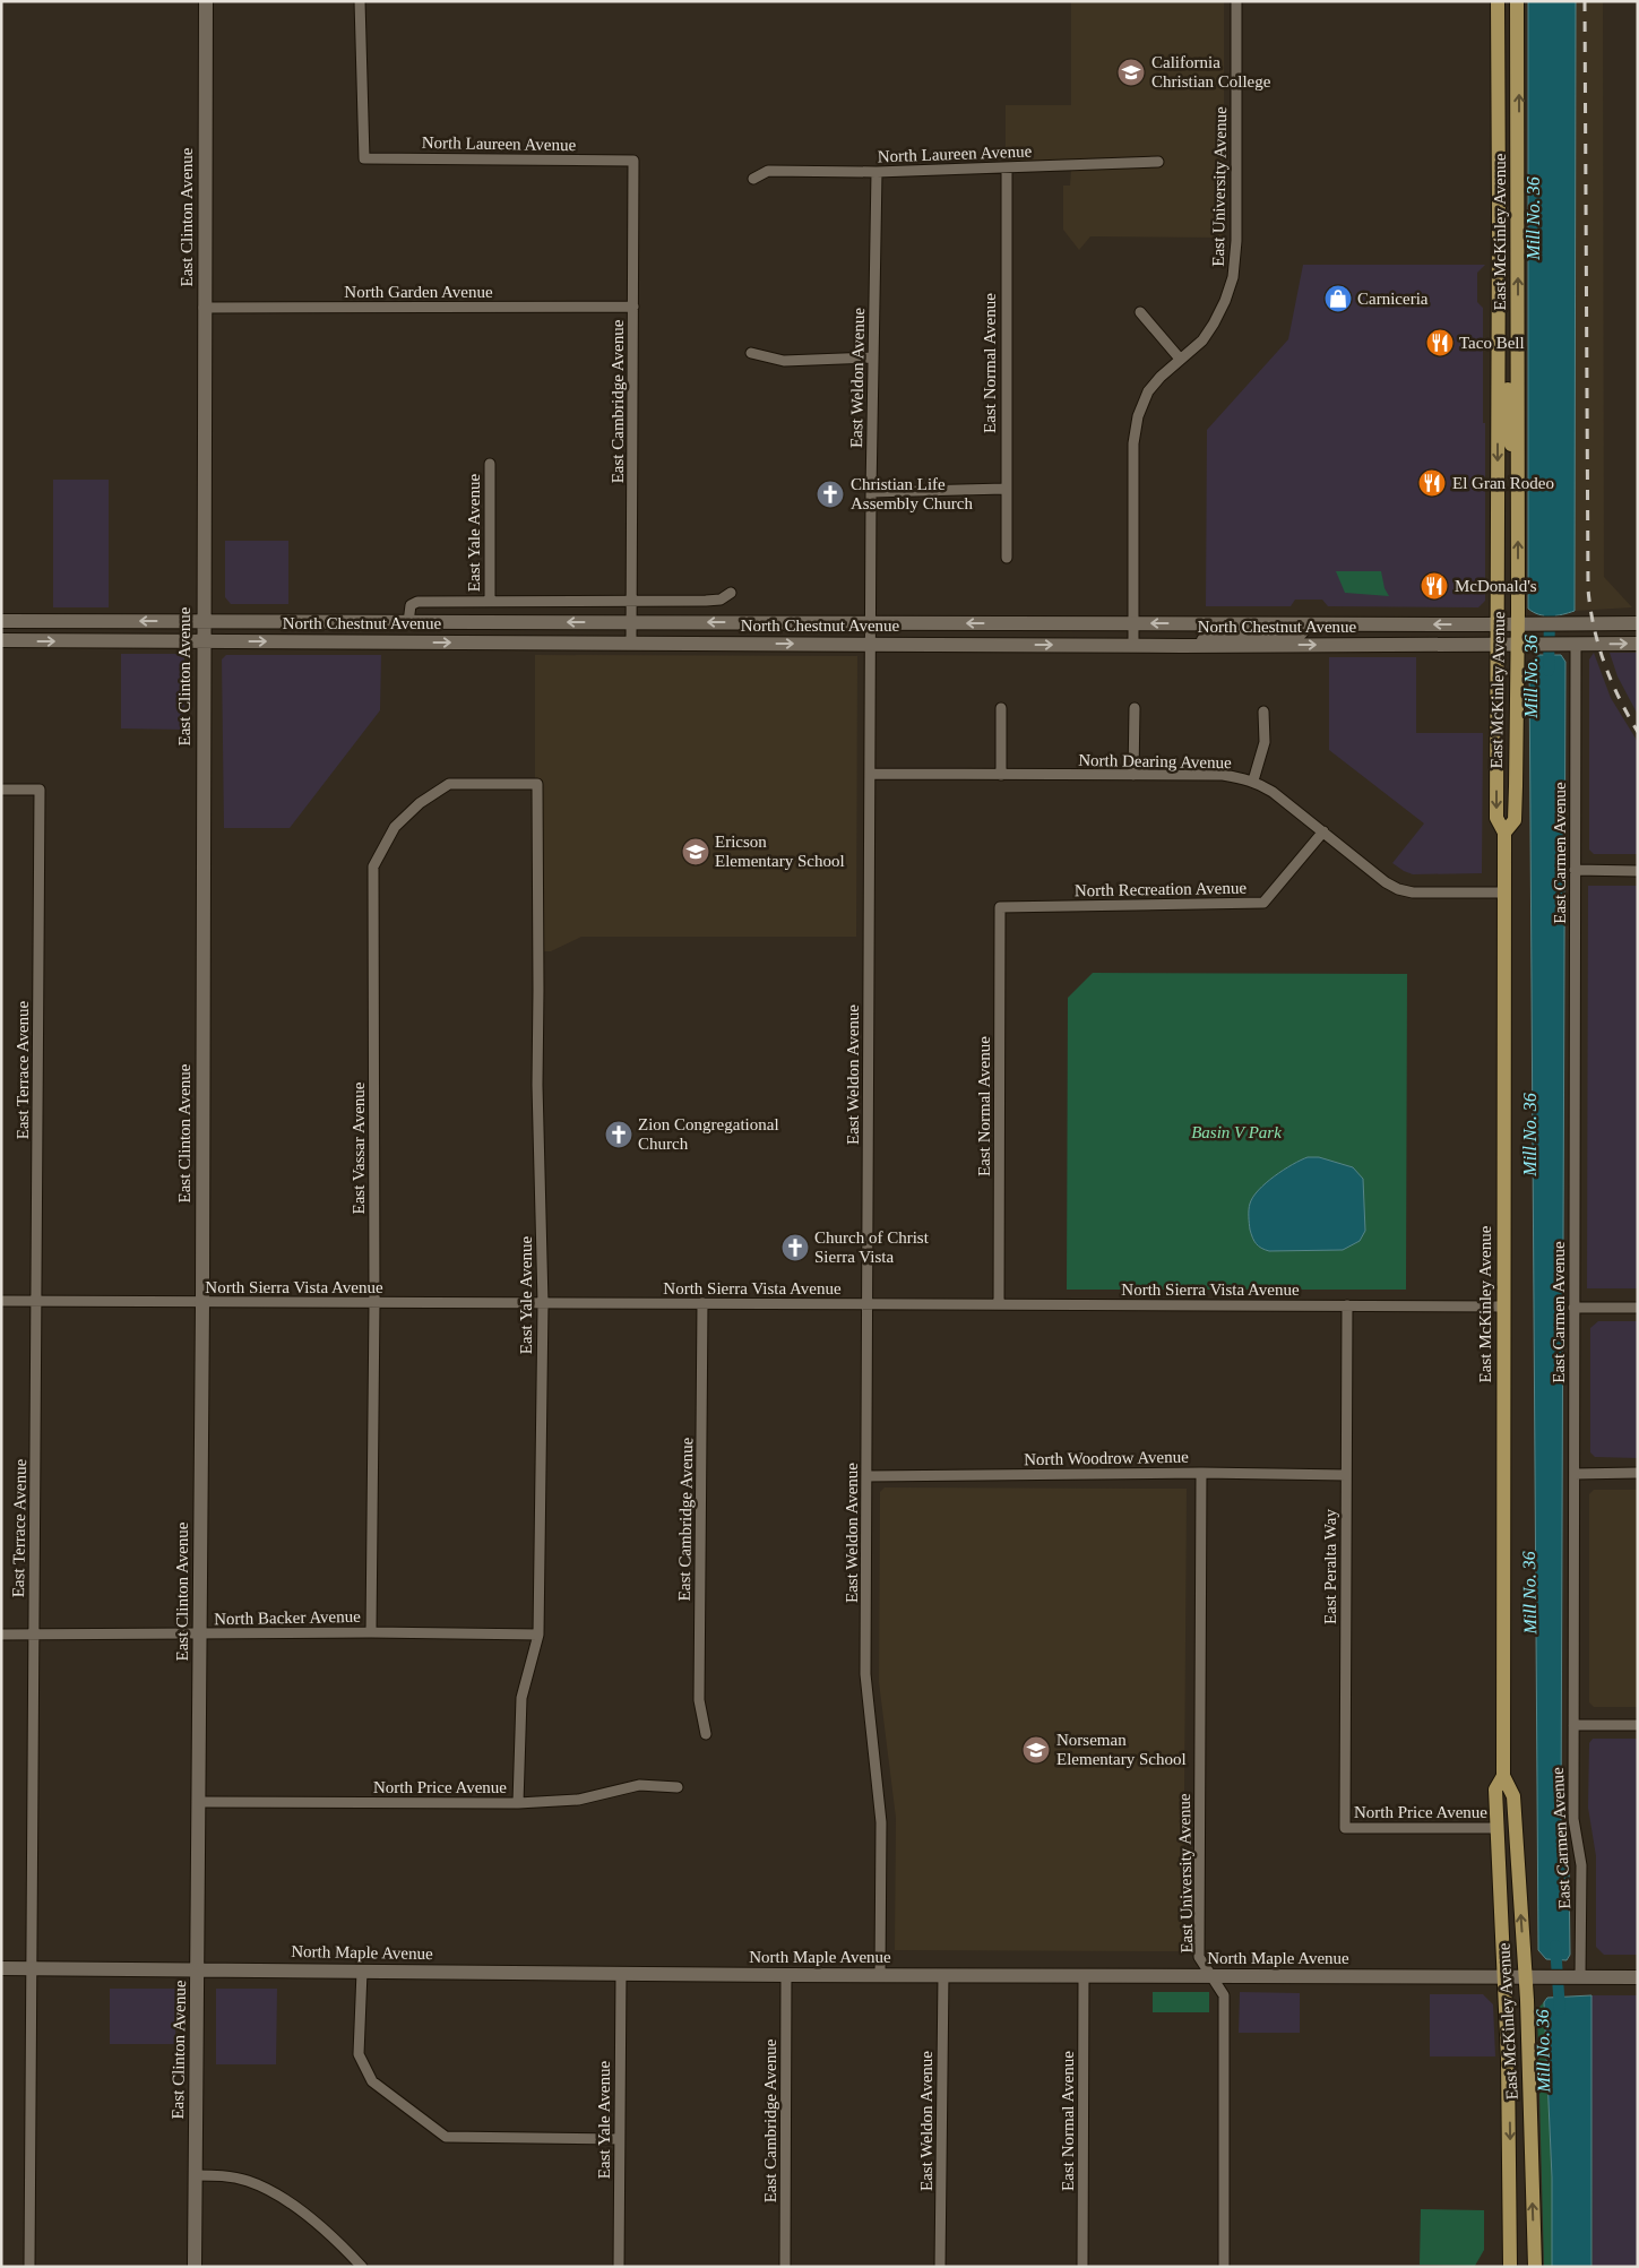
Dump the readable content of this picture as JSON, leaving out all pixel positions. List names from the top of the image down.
{
  "streets": {
    "main road": [
      "East Clinton Avenue",
      "East McKinley Avenue",
      "North Chestnut Avenue",
      "North Maple Avenue"
    ],
    "street": [
      "North Laureen Avenue",
      "East University Avenue",
      "North Garden Avenue",
      "East Normal Avenue",
      "East Weldon Avenue",
      "East Cambridge Avenue",
      "East Yale Avenue",
      "North Dearing Avenue",
      "East Carmen Avenue",
      "North Recreation Avenue",
      "East Terrace Avenue",
      "East Vassar Avenue",
      "North Sierra Vista Avenue",
      "North Woodrow Avenue",
      "East Peralta Way",
      "North Backer Avenue",
      "North Price Avenue"
    ]
  },
  "crossings": [
    ["North Laureen Avenue", "East Normal Avenue"],
    ["North Laureen Avenue", "East Weldon Avenue"],
    ["North Laureen Avenue", "East Cambridge Avenue"],
    ["East University Avenue", "North Chestnut Avenue"],
    ["East University Avenue", "North Woodrow Avenue"],
    ["East University Avenue", "North Maple Avenue"],
    ["East Clinton Avenue", "North Garden Avenue"],
    ["East Clinton Avenue", "North Chestnut Avenue"],
    ["East Clinton Avenue", "North Sierra Vista Avenue"],
    ["East Clinton Avenue", "North Backer Avenue"],
    ["East Clinton Avenue", "North Price Avenue"],
    ["East Clinton Avenue", "North Maple Avenue"],
    ["East McKinley Avenue", "North Chestnut Avenue"],
    ["East McKinley Avenue", "North Dearing Avenue"],
    ["East McKinley Avenue", "North Sierra Vista Avenue"],
    ["East McKinley Avenue", "North Price Avenue"],
    ["East McKinley Avenue", "North Maple Avenue"],
    ["North Garden Avenue", "East Cambridge Avenue"],
    ["East Normal Avenue", "North Recreation Avenue"],
    ["East Normal Avenue", "North Sierra Vista Avenue"],
    ["East Normal Avenue", "North Maple Avenue"],
    ["East Weldon Avenue", "North Chestnut Avenue"],
    ["East Weldon Avenue", "North Dearing Avenue"],
    ["East Weldon Avenue", "North Sierra Vista Avenue"],
    ["East Weldon Avenue", "North Woodrow Avenue"],
    ["East Weldon Avenue", "North Maple Avenue"],
    ["East Cambridge Avenue", "North Chestnut Avenue"],
    ["East Cambridge Avenue", "North Sierra Vista Avenue"],
    ["East Cambridge Avenue", "North Maple Avenue"],
    ["East Yale Avenue", "North Chestnut Avenue"],
    ["East Yale Avenue", "East Vassar Avenue"],
    ["East Yale Avenue", "North Sierra Vista Avenue"],
    ["East Yale Avenue", "North Backer Avenue"],
    ["East Yale Avenue", "North Price Avenue"],
    ["East Yale Avenue", "North Maple Avenue"],
    ["North Chestnut Avenue", "East Carmen Avenue"],
    ["North Dearing Avenue", "North Recreation Avenue"],
    ["East Carmen Avenue", "North Maple Avenue"],
    ["East Terrace Avenue", "North Sierra Vista Avenue"],
    ["East Terrace Avenue", "North Backer Avenue"],
    ["East Terrace Avenue", "North Maple Avenue"],
    ["East Vassar Avenue", "North Sierra Vista Avenue"],
    ["East Vassar Avenue", "North Backer Avenue"],
    ["North Sierra Vista Avenue", "East Peralta Way"],
    ["North Woodrow Avenue", "East Peralta Way"],
    ["East Peralta Way", "North Price Avenue"]
  ],
  "water": ["Mill No. 36"],
  "parks": ["Basin V Park"],
  "places": {
    "school or university": ["California Christian College", "Ericson Elementary School", "Norseman Elementary School"],
    "shop": ["Carniceria"],
    "restaurant": ["Taco Bell", "El Gran Rodeo", "McDonald's"],
    "church": ["Christian Life Assembly Church", "Zion Congregational Church", "Church of Christ Sierra Vista"]
  }
}
